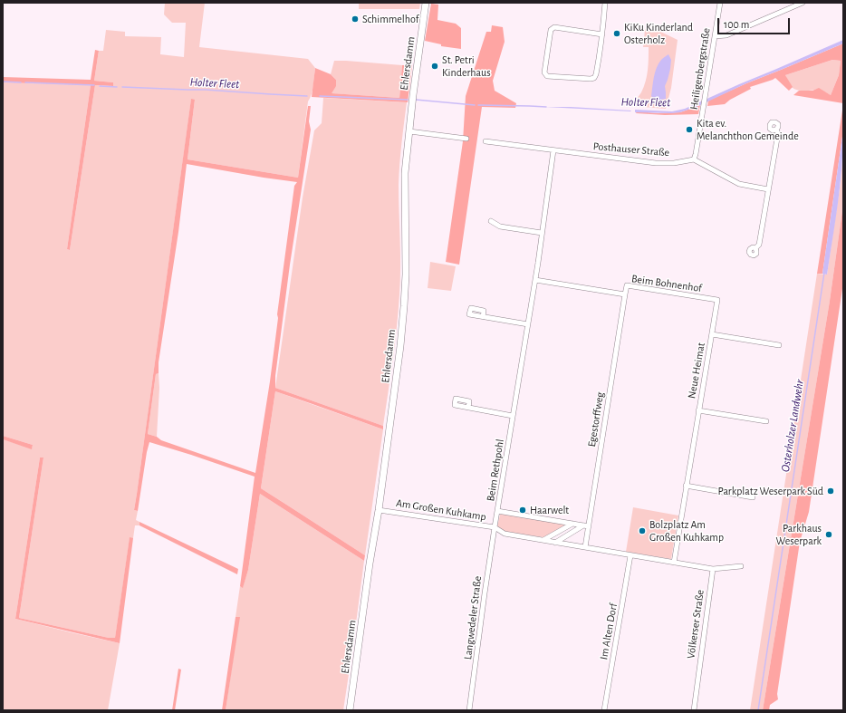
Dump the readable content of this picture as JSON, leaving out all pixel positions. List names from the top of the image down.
{
  "streets": {
    "street": [
      "Ehlersdamm",
      "Heiligenbergstraße",
      "Posthauser Straße",
      "Beim Bohnenhof",
      "Neue Heimat",
      "Egestorffweg",
      "Beim Rethpohl",
      "Am Großen Kuhkamp",
      "Langwedeler Straße",
      "Völkerser Straße",
      "Im Alten Dorf"
    ]
  },
  "crossings": [
    ["Ehlersdamm", "Am Großen Kuhkamp"],
    ["Heiligenbergstraße", "Posthauser Straße"],
    ["Posthauser Straße", "Beim Rethpohl"],
    ["Beim Bohnenhof", "Neue Heimat"],
    ["Beim Bohnenhof", "Egestorffweg"],
    ["Beim Bohnenhof", "Beim Rethpohl"],
    ["Neue Heimat", "Am Großen Kuhkamp"],
    ["Egestorffweg", "Am Großen Kuhkamp"],
    ["Beim Rethpohl", "Am Großen Kuhkamp"],
    ["Beim Rethpohl", "Langwedeler Straße"],
    ["Am Großen Kuhkamp", "Langwedeler Straße"],
    ["Am Großen Kuhkamp", "Völkerser Straße"],
    ["Am Großen Kuhkamp", "Im Alten Dorf"]
  ],
  "water": ["Holter Fleet", "Osterholzer Landwehr"],
  "places": [
    "Schimmelhof",
    "KiKu Kinderland Osterholz",
    "St. Petri Kinderhaus",
    "Kita ev. Melanchthon Gemeinde",
    "Parkplatz Weserpark Süd",
    "Haarwelt",
    "Bolzplatz Am Großen Kuhkamp",
    "Parkhaus Weserpark"
  ],
  "scale_bar": "100 m"
}
